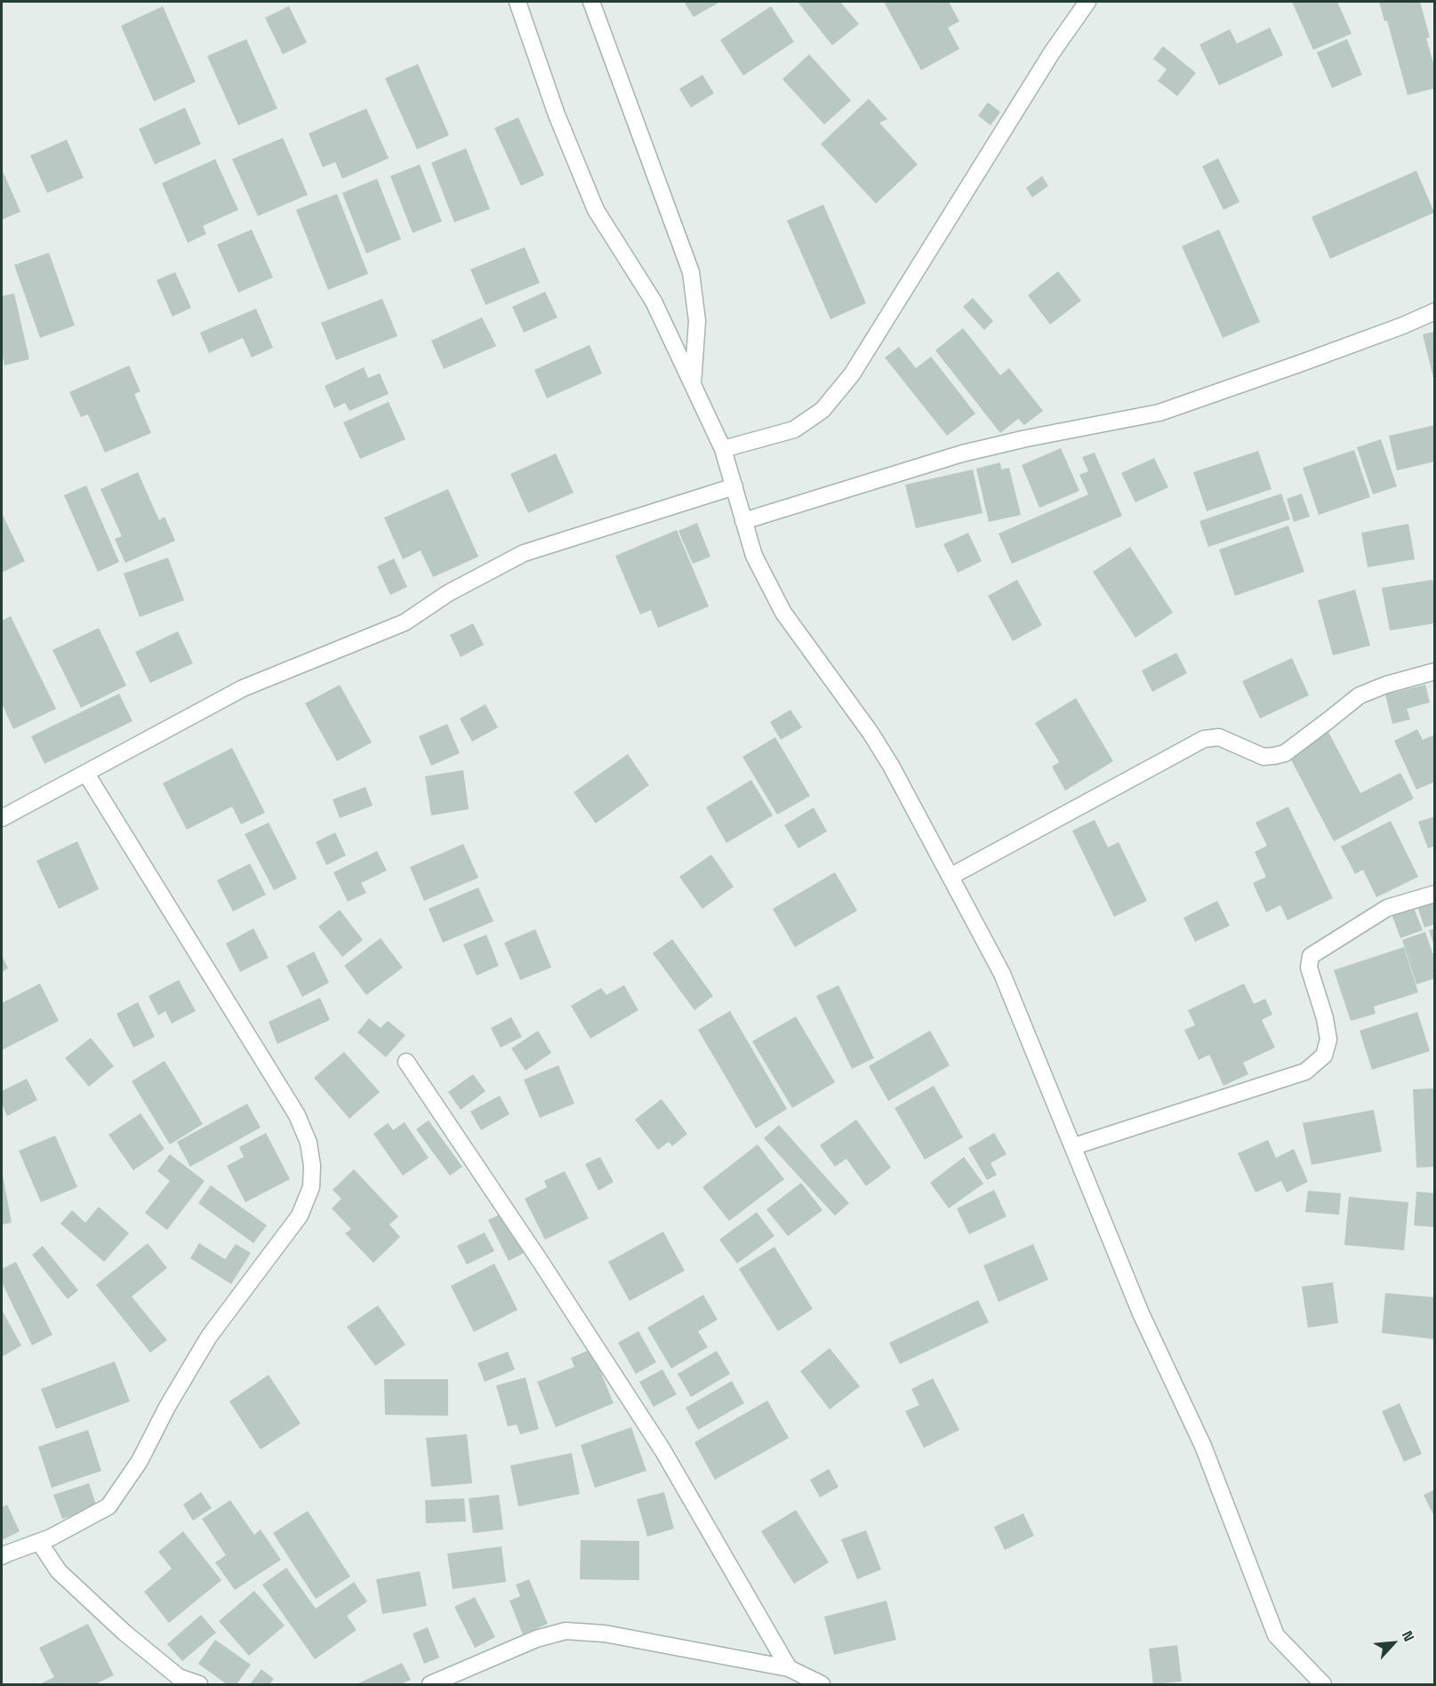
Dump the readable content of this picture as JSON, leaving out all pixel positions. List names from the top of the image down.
{
  "north": "top right"
}
